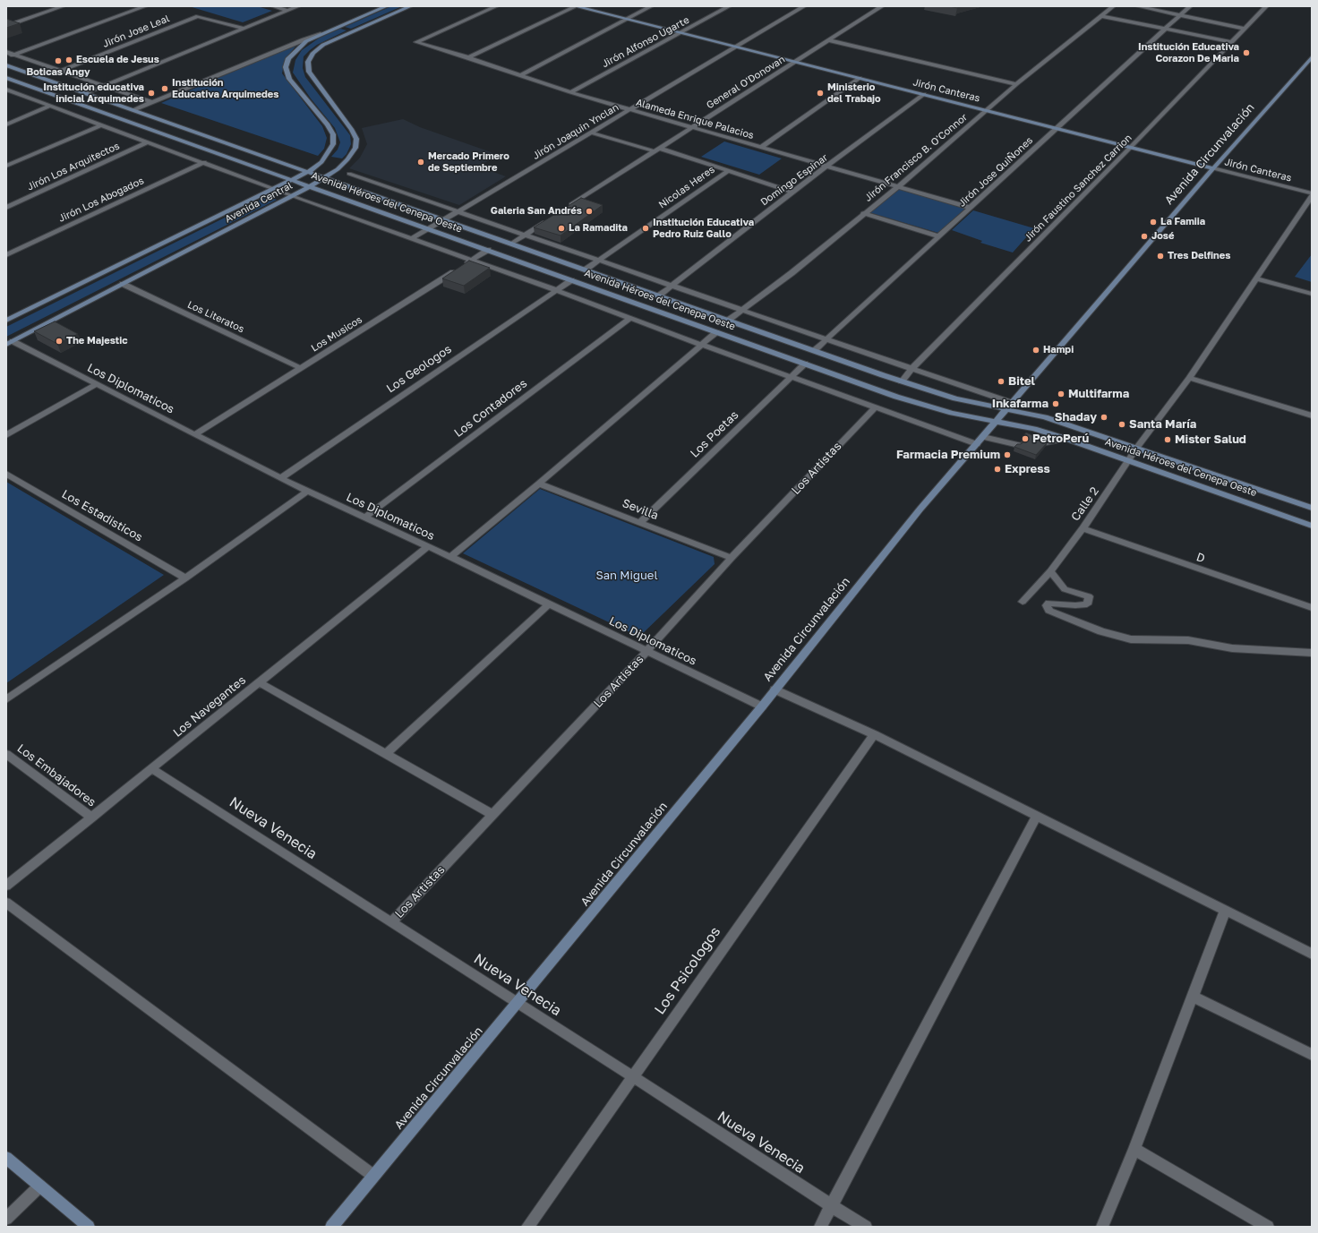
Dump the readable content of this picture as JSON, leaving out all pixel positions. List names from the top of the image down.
{
  "streets": {
    "main road": [
      "Jirón Canteras",
      "Avenida Circunvalación",
      "Avenida Central",
      "Avenida Héroes del Cenepa Oeste"
    ],
    "street": [
      "Jirón Jose Leal",
      "Jirón Alfonso Ugarte",
      "General O'Donovan",
      "Alameda Enrique Palacios",
      "Jirón Joaquin Ynclan",
      "Jirón Francisco B. O'Connor",
      "Jirón Los Arquitectos",
      "Jirón Jose QuiÑones",
      "Domingo Espinar",
      "Nicolas Heres",
      "Jirón Faustino Sanchez Carrion",
      "Jirón Los Abogados",
      "Los Literatos",
      "Los Musicos",
      "Los Geologos",
      "Los Diplomaticos",
      "Los Contadores",
      "Los Poetas",
      "Los Artistas",
      "Calle 2",
      "Sevilla",
      "Los Estadisticos",
      "D",
      "Los Navegantes",
      "Los Embajadores",
      "Nueva Venecia",
      "Los Psicologos"
    ]
  },
  "crossings": [
    ["Jirón Alfonso Ugarte", "Jirón Canteras"],
    ["Jirón Alfonso Ugarte", "Alameda Enrique Palacios"],
    ["General O'Donovan", "Jirón Canteras"],
    ["General O'Donovan", "Alameda Enrique Palacios"],
    ["Jirón Canteras", "Jirón Joaquin Ynclan"],
    ["Jirón Canteras", "Avenida Circunvalación"],
    ["Jirón Canteras", "Jirón Francisco B. O'Connor"],
    ["Jirón Canteras", "Jirón Jose QuiÑones"],
    ["Jirón Canteras", "Domingo Espinar"],
    ["Jirón Canteras", "Jirón Faustino Sanchez Carrion"],
    ["Alameda Enrique Palacios", "Jirón Joaquin Ynclan"],
    ["Alameda Enrique Palacios", "Jirón Francisco B. O'Connor"],
    ["Alameda Enrique Palacios", "Jirón Jose QuiÑones"],
    ["Alameda Enrique Palacios", "Domingo Espinar"],
    ["Jirón Joaquin Ynclan", "Avenida Héroes del Cenepa Oeste"],
    ["Avenida Circunvalación", "Avenida Héroes del Cenepa Oeste"],
    ["Avenida Circunvalación", "Los Diplomaticos"],
    ["Avenida Circunvalación", "Nueva Venecia"],
    ["Jirón Francisco B. O'Connor", "Avenida Héroes del Cenepa Oeste"],
    ["Jirón Jose QuiÑones", "Avenida Héroes del Cenepa Oeste"],
    ["Domingo Espinar", "Avenida Héroes del Cenepa Oeste"],
    ["Nicolas Heres", "Avenida Héroes del Cenepa Oeste"],
    ["Jirón Faustino Sanchez Carrion", "Avenida Héroes del Cenepa Oeste"],
    ["Avenida Central", "Avenida Héroes del Cenepa Oeste"],
    ["Avenida Central", "Los Literatos"],
    ["Avenida Central", "Los Diplomaticos"],
    ["Avenida Héroes del Cenepa Oeste", "Los Musicos"],
    ["Avenida Héroes del Cenepa Oeste", "Los Geologos"],
    ["Avenida Héroes del Cenepa Oeste", "Los Poetas"],
    ["Avenida Héroes del Cenepa Oeste", "Calle 2"],
    ["Los Literatos", "Los Musicos"],
    ["Los Musicos", "Los Diplomaticos"],
    ["Los Geologos", "Los Diplomaticos"],
    ["Los Diplomaticos", "Los Contadores"],
    ["Los Diplomaticos", "Los Artistas"],
    ["Los Diplomaticos", "Los Navegantes"],
    ["Los Poetas", "Sevilla"],
    ["Los Artistas", "Sevilla"],
    ["Los Artistas", "Nueva Venecia"],
    ["Calle 2", "D"],
    ["Los Navegantes", "Los Embajadores"],
    ["Los Navegantes", "Nueva Venecia"],
    ["Nueva Venecia", "Los Psicologos"]
  ],
  "parks": ["San Miguel"],
  "places": [
    "Institución Educativa Corazon De Maria",
    "Escuela de Jesus",
    "Boticas Angy",
    "Institución Educativa Arquimedes",
    "Institución educativa inicial Arquimedes",
    "Ministerio del Trabajo",
    "Mercado Primero de Septiembre",
    "Galeria San Andrés",
    "La Famiia",
    "La Ramadita",
    "Institución Educativa Pedro Ruiz Gallo",
    "José",
    "Tres Delfines",
    "The Majestic",
    "Hampi",
    "Bitel",
    "Multifarma",
    "Inkafarma",
    "Shaday",
    "Santa María",
    "PetroPerú",
    "Mister Salud",
    "Farmacia Premium",
    "Express"
  ]
}
